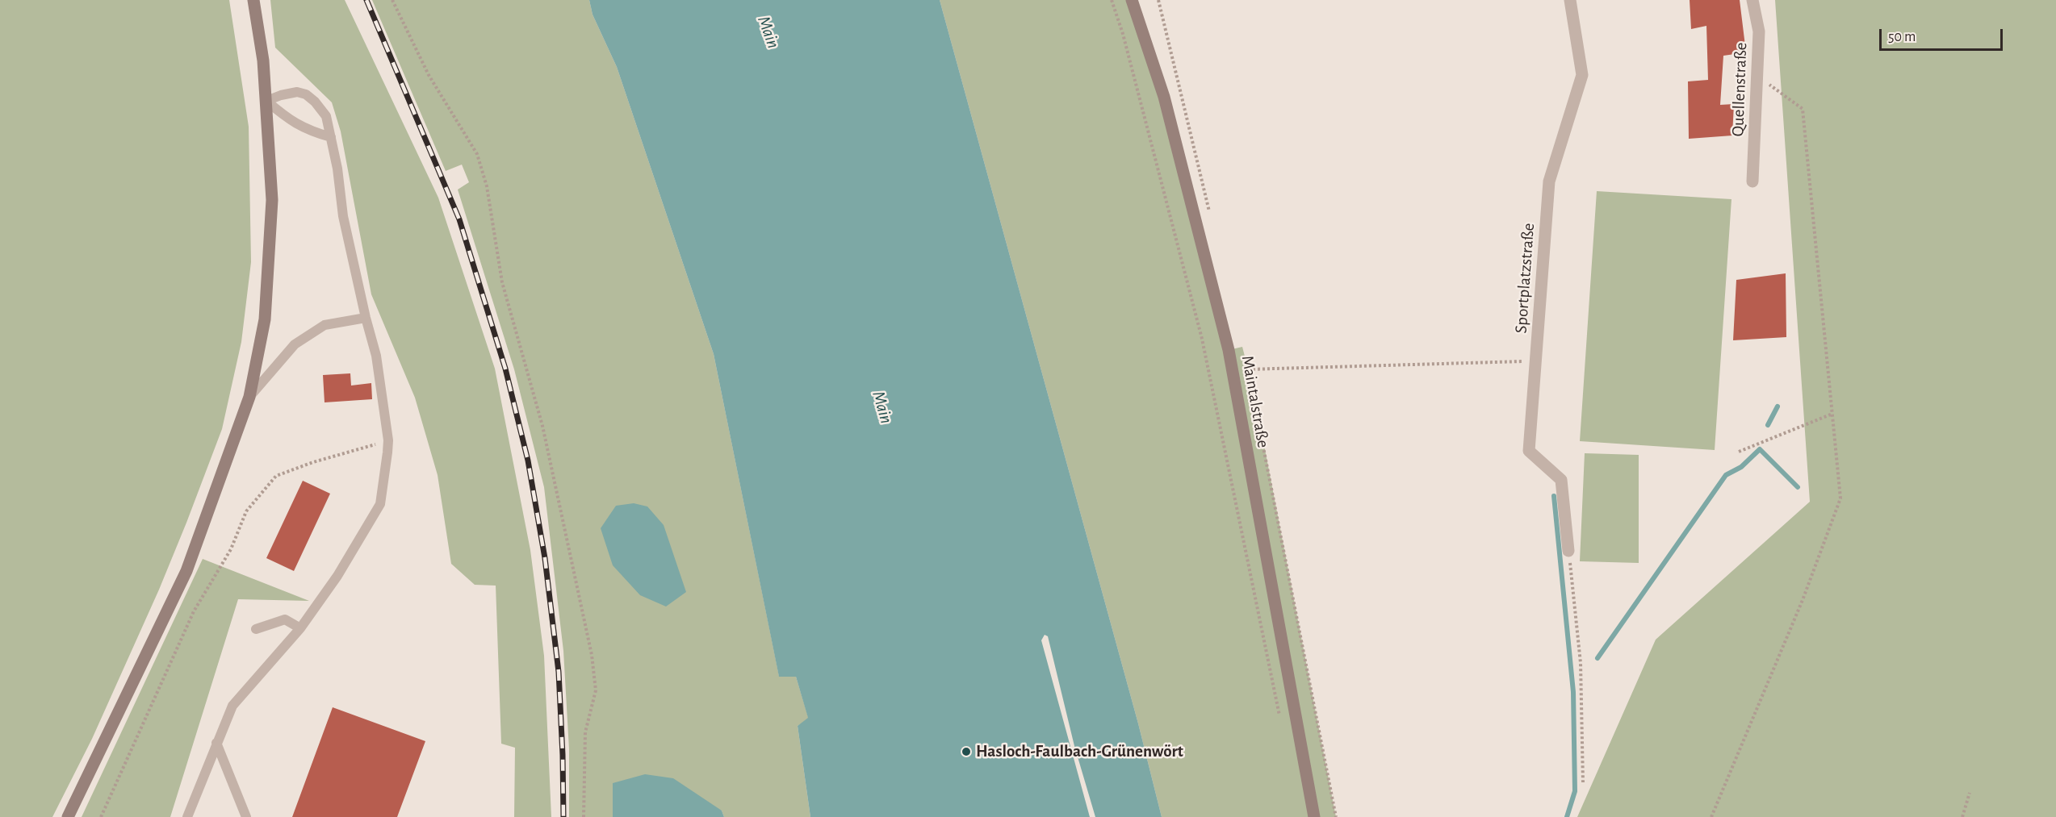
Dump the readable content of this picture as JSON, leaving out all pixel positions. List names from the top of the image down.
{
  "streets": {
    "main road": ["Maintalstraße"],
    "street": ["Quellenstraße", "Sportplatzstraße"]
  },
  "water": ["Main"],
  "places": ["Hasloch-Faulbach-Grünenwört"],
  "scale_bar": "50 m"
}
